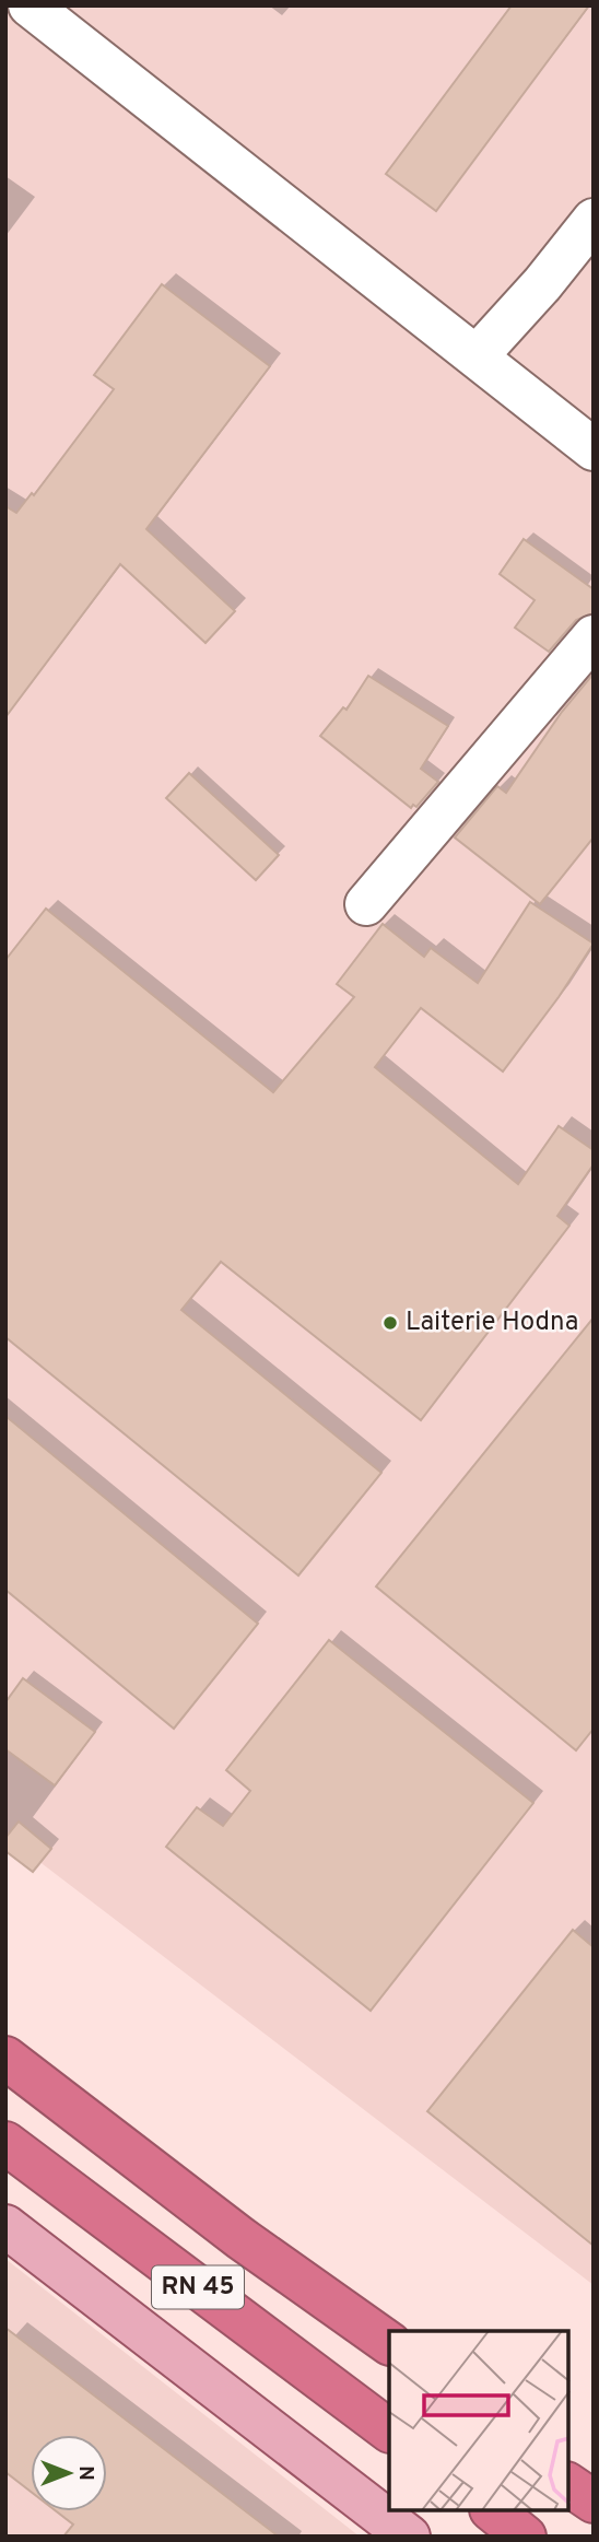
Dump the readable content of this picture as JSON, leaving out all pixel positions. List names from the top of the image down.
{
  "streets": {
    "highway": ["RN 45"]
  },
  "places": ["Laiterie Hodna"],
  "north": "right"
}
